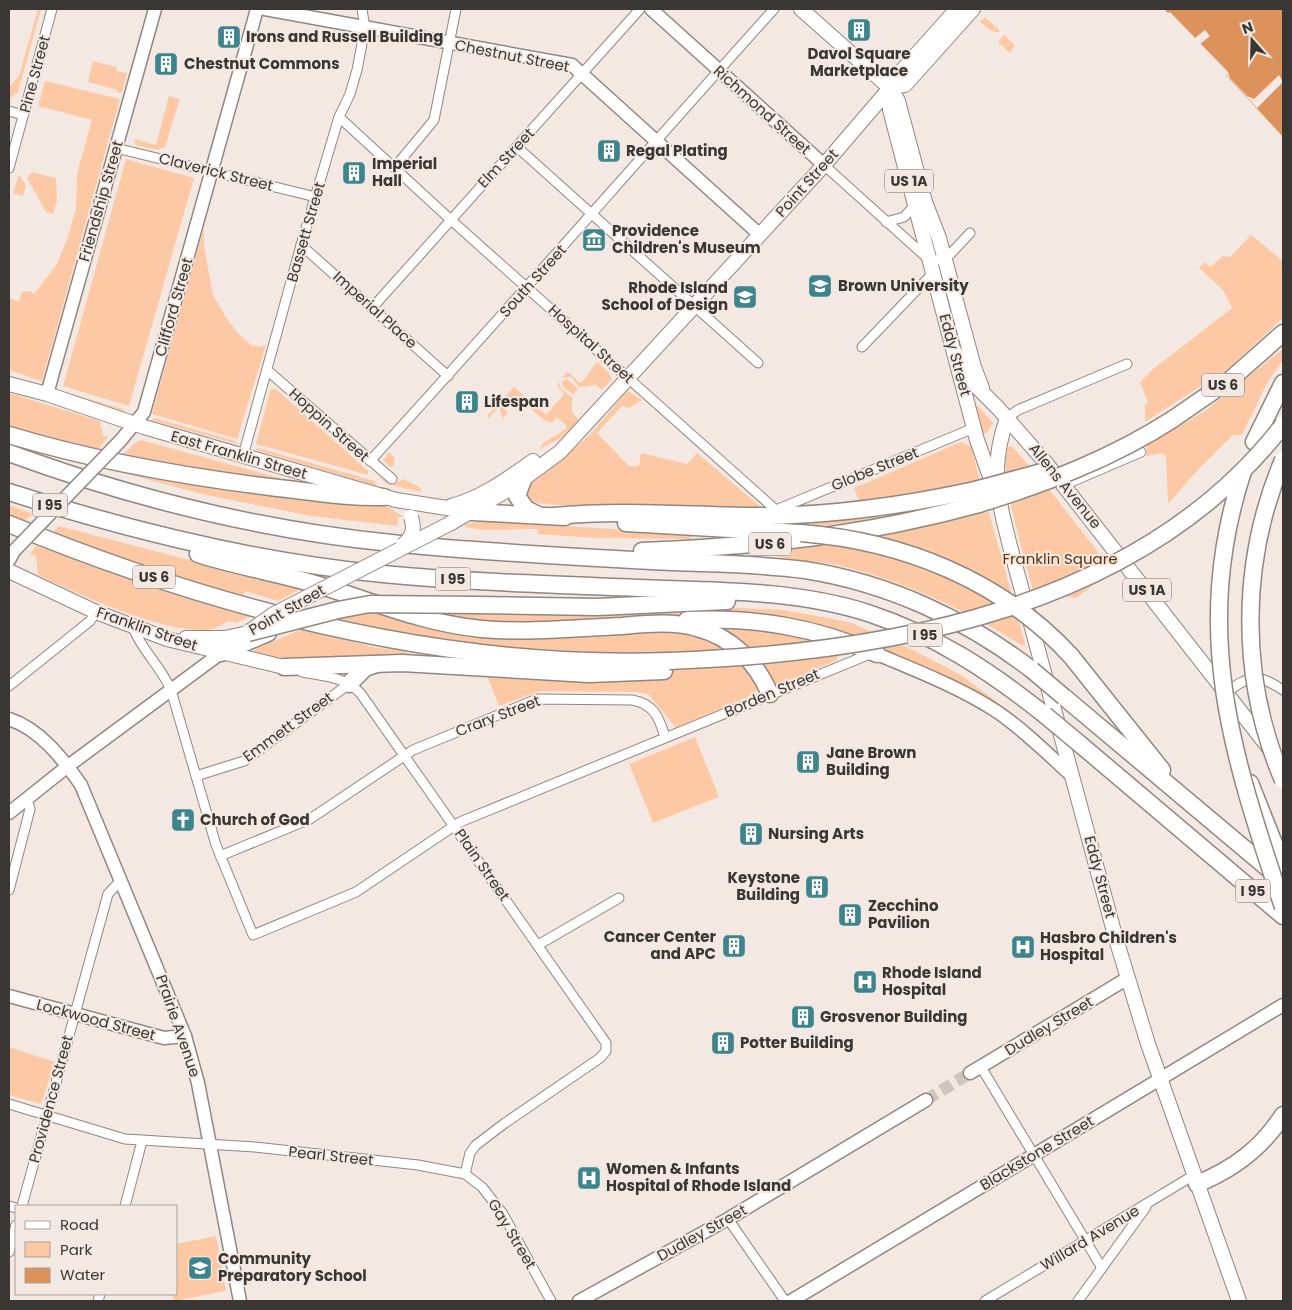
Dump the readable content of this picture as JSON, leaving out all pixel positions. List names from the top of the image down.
{
  "streets": {
    "highway": ["US 6", "I 95"],
    "main road": [
      "US 1A",
      "Point Street",
      "Eddy Street",
      "East Franklin Street",
      "Allens Avenue",
      "Franklin Street"
    ],
    "street": [
      "Chestnut Street",
      "Pine Street",
      "Richmond Street",
      "Elm Street",
      "Claverick Street",
      "Friendship Street",
      "Bassett Street",
      "South Street",
      "Clifford Street",
      "Imperial Place",
      "Hospital Street",
      "Hoppin Street",
      "Globe Street",
      "Borden Street",
      "Crary Street",
      "Emmett Street",
      "Plain Street",
      "Lockwood Street",
      "Prairie Avenue",
      "Dudley Street",
      "Providence Street",
      "Blackstone Street",
      "Pearl Street",
      "Gay Street",
      "Willard Avenue"
    ]
  },
  "crossings": [
    ["Chestnut Street", "Elm Street"],
    ["Chestnut Street", "Point Street"],
    ["Chestnut Street", "Bassett Street"],
    ["Chestnut Street", "South Street"],
    ["Richmond Street", "Point Street"],
    ["Richmond Street", "South Street"],
    ["Richmond Street", "Eddy Street"],
    ["Elm Street", "Imperial Place"],
    ["Elm Street", "Hospital Street"],
    ["Claverick Street", "Friendship Street"],
    ["Claverick Street", "Bassett Street"],
    ["Claverick Street", "Clifford Street"],
    ["Point Street", "Hospital Street"],
    ["Point Street", "Eddy Street"],
    ["Point Street", "East Franklin Street"],
    ["Point Street", "Franklin Street"],
    ["Point Street", "Prairie Avenue"],
    ["Friendship Street", "East Franklin Street"],
    ["Bassett Street", "Imperial Place"],
    ["Bassett Street", "Hospital Street"],
    ["Bassett Street", "Hoppin Street"],
    ["Bassett Street", "East Franklin Street"],
    ["South Street", "Imperial Place"],
    ["South Street", "Hospital Street"],
    ["South Street", "Hoppin Street"],
    ["Clifford Street", "East Franklin Street"],
    ["Hospital Street", "Globe Street"],
    ["Eddy Street", "Globe Street"],
    ["Eddy Street", "Allens Avenue"],
    ["Eddy Street", "Dudley Street"],
    ["Eddy Street", "Blackstone Street"],
    ["Eddy Street", "Willard Avenue"],
    ["US 6", "I 95"],
    ["Franklin Street", "Emmett Street"],
    ["Franklin Street", "Plain Street"],
    ["Borden Street", "Crary Street"],
    ["Borden Street", "Plain Street"],
    ["Crary Street", "Plain Street"],
    ["Emmett Street", "Plain Street"],
    ["Plain Street", "Pearl Street"],
    ["Plain Street", "Gay Street"],
    ["Lockwood Street", "Prairie Avenue"],
    ["Lockwood Street", "Providence Street"],
    ["Prairie Avenue", "Providence Street"],
    ["Prairie Avenue", "Pearl Street"],
    ["Providence Street", "Pearl Street"],
    ["Pearl Street", "Gay Street"]
  ],
  "parks": ["Franklin Square"],
  "places": {
    "building": [
      "Davol Square Marketplace",
      "Irons and Russell Building",
      "Chestnut Commons",
      "Regal Plating",
      "Imperial Hall",
      "Lifespan",
      "Jane Brown Building",
      "Nursing Arts",
      "Keystone Building",
      "Zecchino Pavilion",
      "Cancer Center and APC",
      "Grosvenor Building",
      "Potter Building"
    ],
    "museum": ["Providence Children's Museum"],
    "school or university": ["Brown University", "Rhode Island School of Design", "Community Preparatory School"],
    "church": ["Church of God"],
    "hospital": ["Hasbro Children's Hospital", "Rhode Island Hospital", "Women & Infants Hospital of Rhode Island"]
  },
  "legend": ["Road", "Park", "Water"],
  "north": "top"
}
